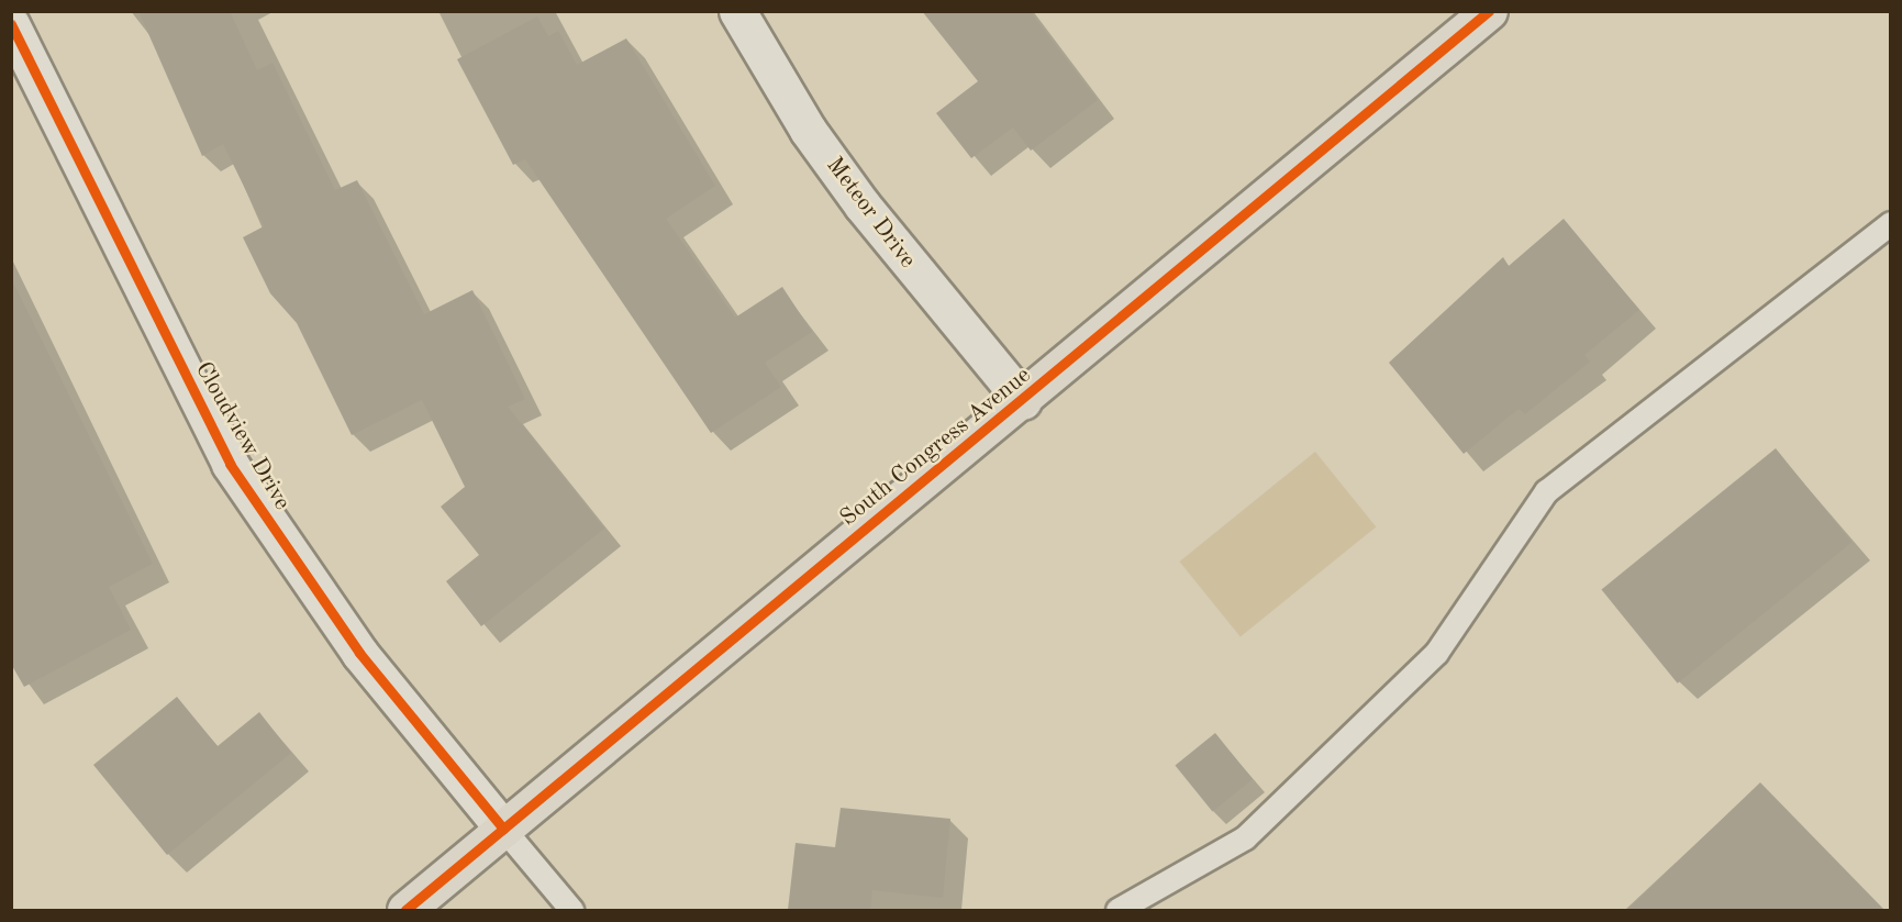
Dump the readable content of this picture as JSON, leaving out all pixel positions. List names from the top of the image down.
{
  "streets": {
    "main road": ["South Congress Avenue"],
    "street": ["Meteor Drive", "Cloudview Drive"]
  },
  "crossings": [
    ["Meteor Drive", "South Congress Avenue"],
    ["Cloudview Drive", "South Congress Avenue"]
  ]
}
